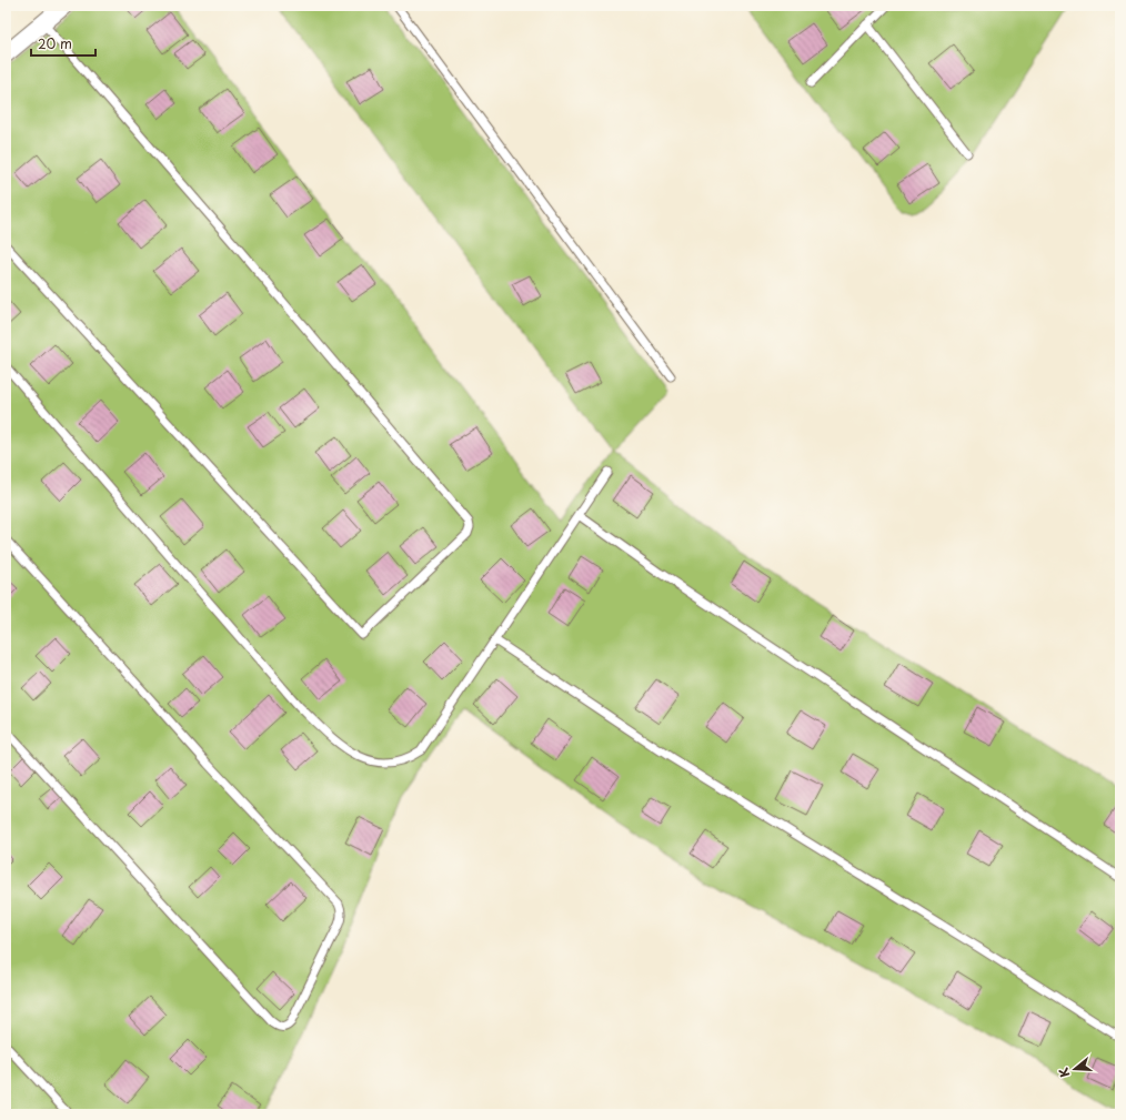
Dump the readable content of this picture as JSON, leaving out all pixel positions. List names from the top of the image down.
{
  "scale_bar": "20 m",
  "north": "left"
}
